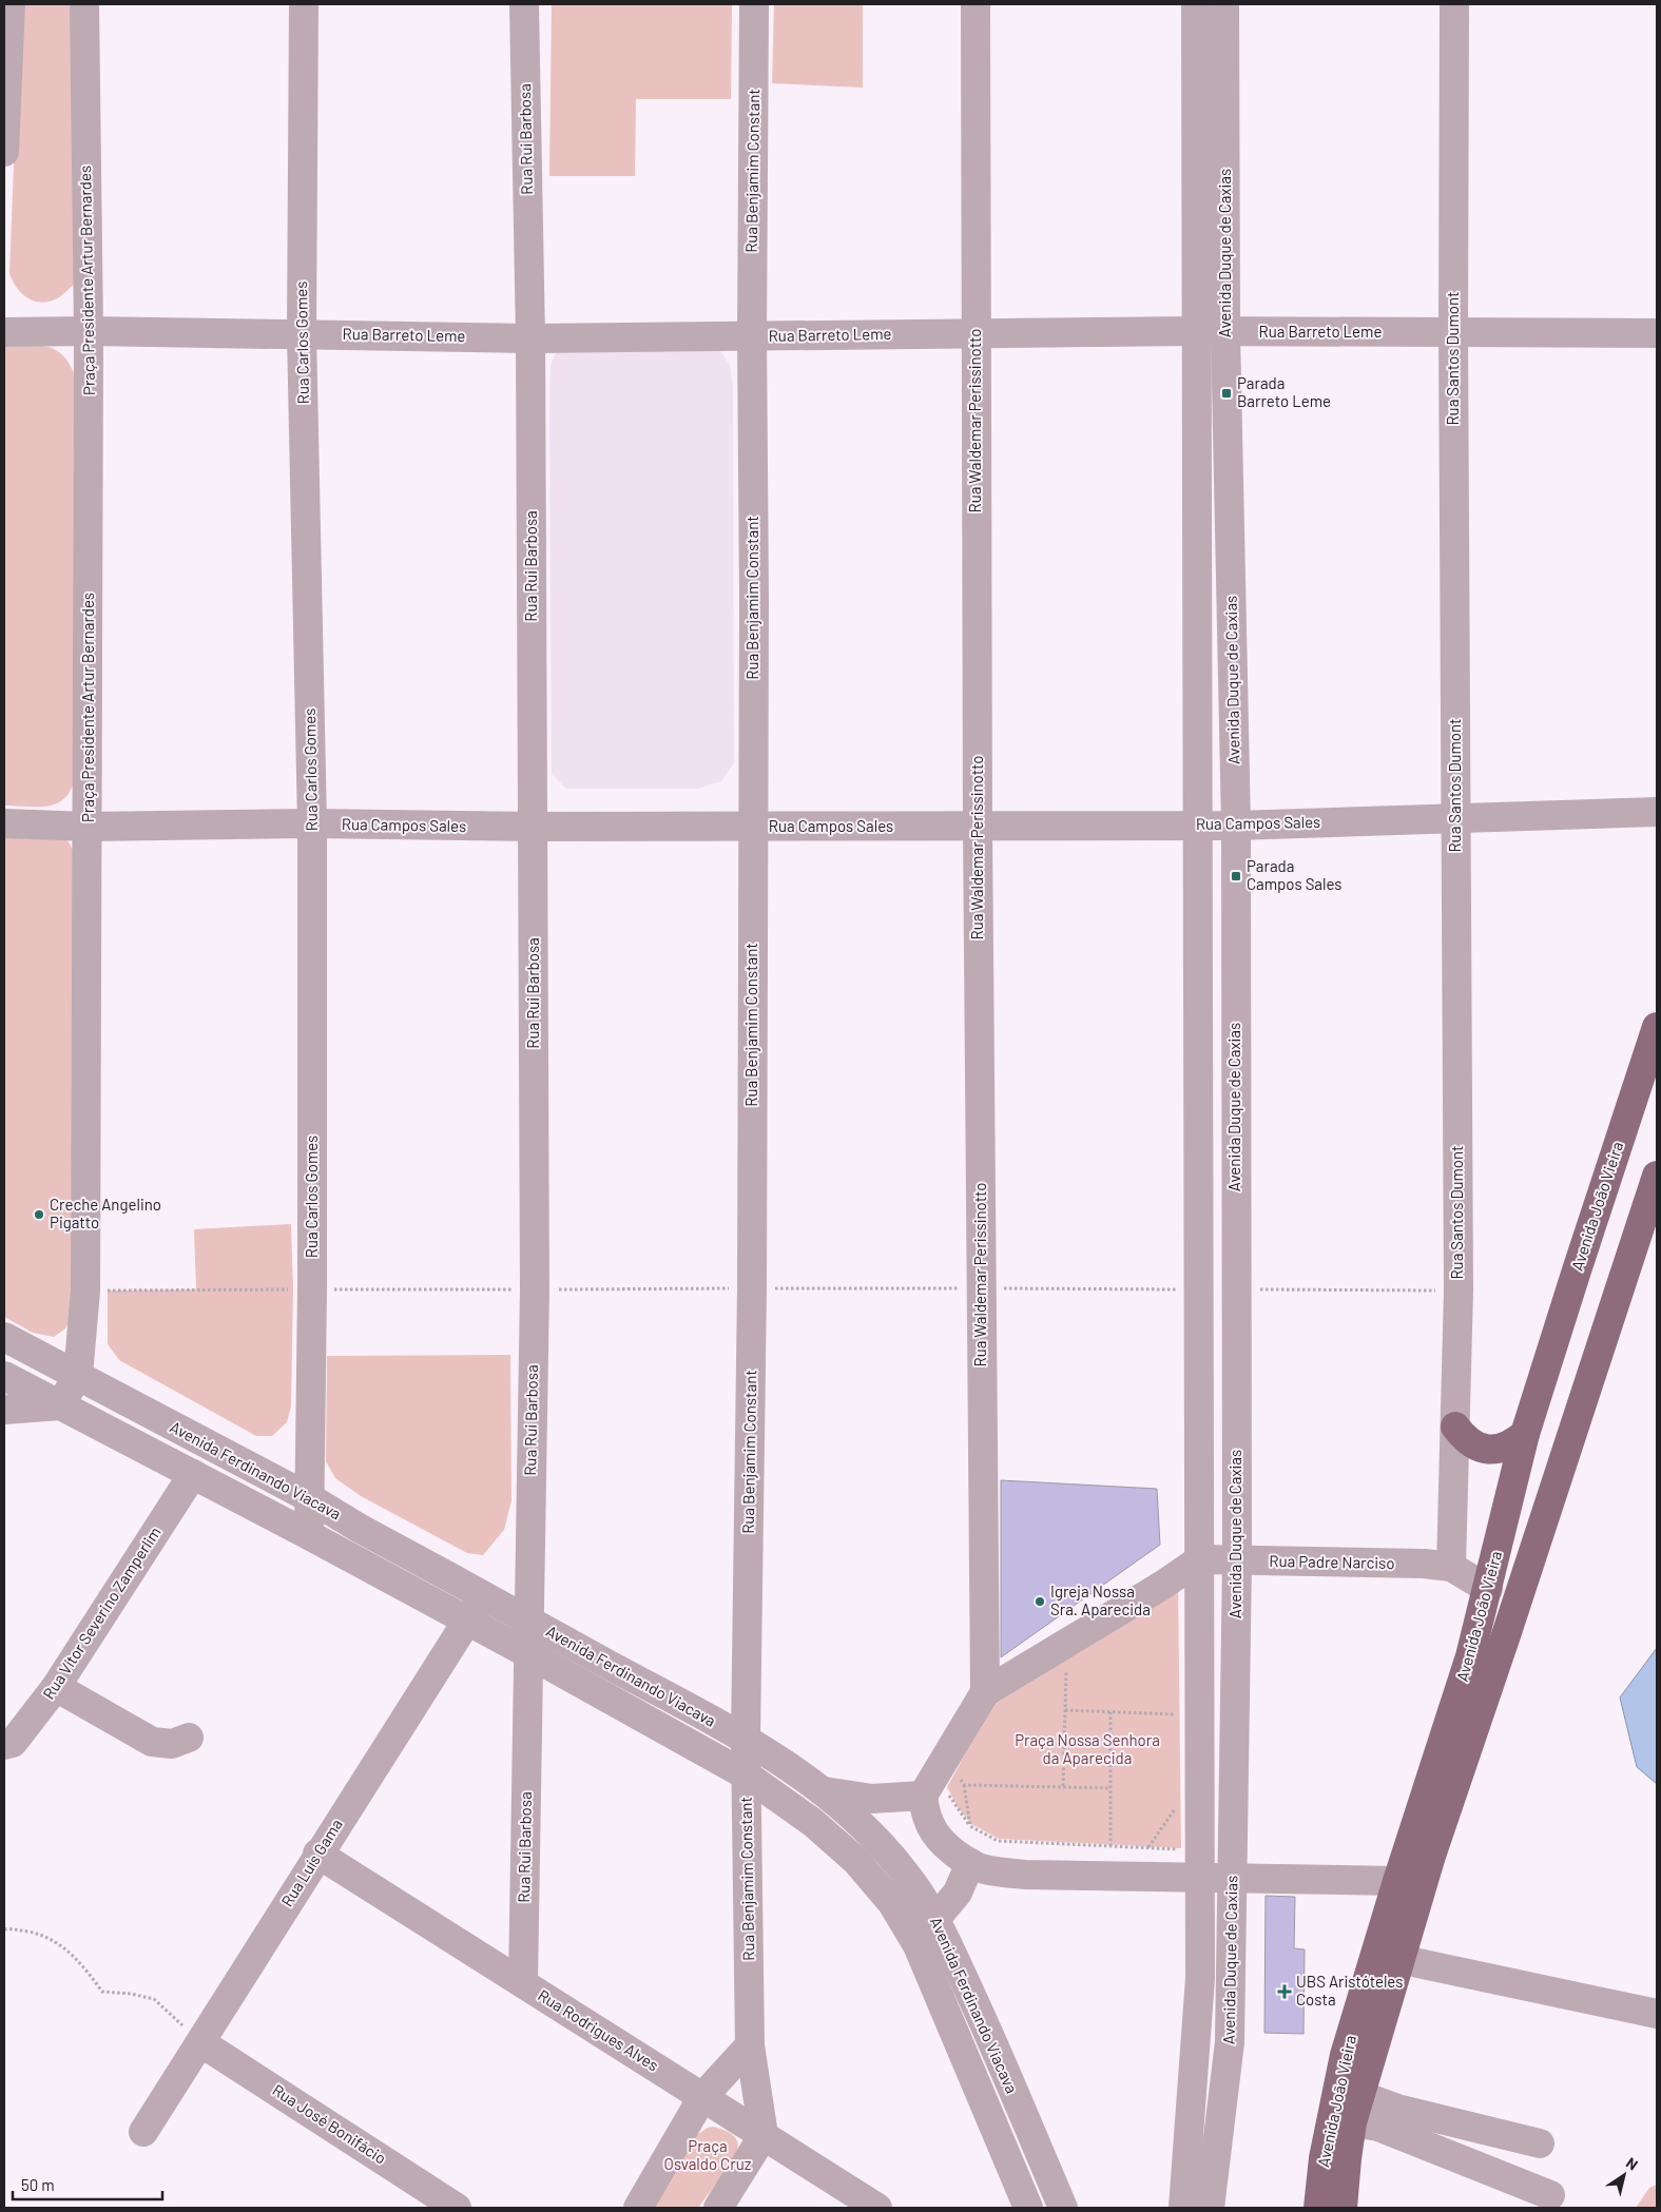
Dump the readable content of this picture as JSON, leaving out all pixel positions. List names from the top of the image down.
{
  "streets": {
    "main road": ["Avenida João Vieira"],
    "street": [
      "Rua Rui Barbosa",
      "Rua Benjamim Constant",
      "Avenida Duque de Caxias",
      "Praça Presidente Artur Bernardes",
      "Rua Barreto Leme",
      "Rua Carlos Gomes",
      "Rua Santos Dumont",
      "Rua Waldemar Perissinotto",
      "Rua Campos Sales",
      "Avenida Ferdinando Viacava",
      "Rua Padre Narciso",
      "Rua Vítor Severino Zamperlim",
      "Rua Luís Gama",
      "Rua Rodrigues Alves",
      "Rua José Bonifácio"
    ]
  },
  "crossings": [
    ["Rua Rui Barbosa", "Rua Barreto Leme"],
    ["Rua Rui Barbosa", "Rua Campos Sales"],
    ["Rua Rui Barbosa", "Avenida Ferdinando Viacava"],
    ["Rua Rui Barbosa", "Rua Rodrigues Alves"],
    ["Rua Benjamim Constant", "Rua Barreto Leme"],
    ["Rua Benjamim Constant", "Rua Campos Sales"],
    ["Rua Benjamim Constant", "Avenida Ferdinando Viacava"],
    ["Rua Benjamim Constant", "Rua Rodrigues Alves"],
    ["Avenida Duque de Caxias", "Rua Barreto Leme"],
    ["Avenida Duque de Caxias", "Rua Campos Sales"],
    ["Avenida Duque de Caxias", "Rua Padre Narciso"],
    ["Praça Presidente Artur Bernardes", "Rua Barreto Leme"],
    ["Praça Presidente Artur Bernardes", "Rua Campos Sales"],
    ["Praça Presidente Artur Bernardes", "Avenida Ferdinando Viacava"],
    ["Rua Barreto Leme", "Rua Carlos Gomes"],
    ["Rua Barreto Leme", "Rua Santos Dumont"],
    ["Rua Barreto Leme", "Rua Waldemar Perissinotto"],
    ["Rua Carlos Gomes", "Rua Campos Sales"],
    ["Rua Carlos Gomes", "Avenida Ferdinando Viacava"],
    ["Rua Santos Dumont", "Rua Campos Sales"],
    ["Rua Santos Dumont", "Rua Padre Narciso"],
    ["Rua Waldemar Perissinotto", "Rua Campos Sales"],
    ["Avenida João Vieira", "Rua Padre Narciso"],
    ["Avenida Ferdinando Viacava", "Rua Vítor Severino Zamperlim"],
    ["Avenida Ferdinando Viacava", "Rua Luís Gama"],
    ["Rua Luís Gama", "Rua Rodrigues Alves"],
    ["Rua Luís Gama", "Rua José Bonifácio"]
  ],
  "parks": ["Praça Nossa Senhora da Aparecida", "Praça Osvaldo Cruz"],
  "places": {
    "transit": ["Parada Barreto Leme", "Parada Campos Sales"],
    "other": ["Creche Angelino Pigatto", "Igreja Nossa Sra. Aparecida"],
    "health": ["UBS Aristóteles Costa"]
  },
  "scale_bar": "50 m",
  "north": "top right"
}
